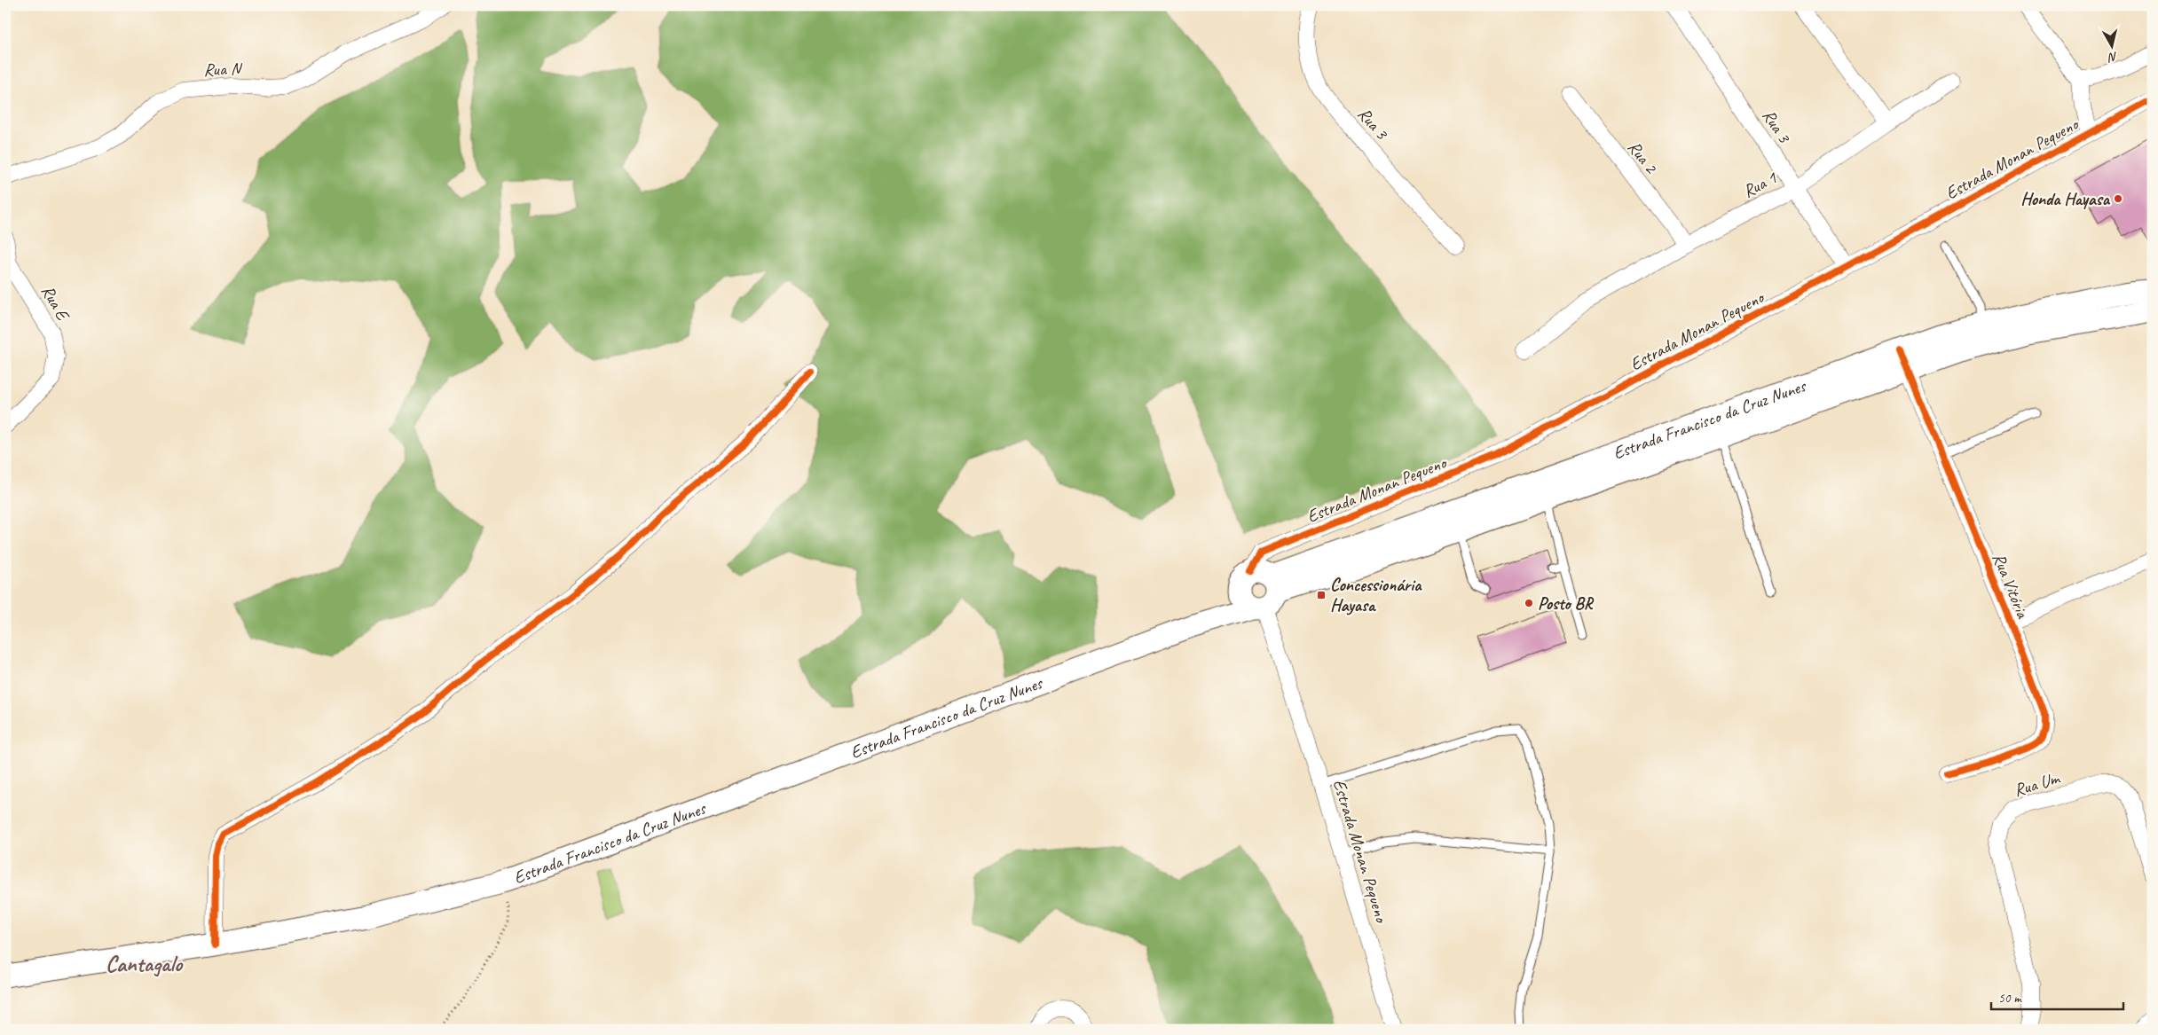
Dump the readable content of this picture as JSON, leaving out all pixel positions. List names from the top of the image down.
{
  "streets": {
    "main road": ["Estrada Francisco da Cruz Nunes"],
    "street": [
      "Rua N",
      "Rua 3",
      "Rua 2",
      "Estrada Monan Pequeno",
      "Rua 1",
      "Rua E",
      "Rua Vitória",
      "Rua Um"
    ]
  },
  "crossings": [
    ["Rua 3", "Estrada Monan Pequeno"],
    ["Rua 3", "Rua 1"],
    ["Rua 2", "Rua 1"],
    ["Estrada Monan Pequeno", "Estrada Francisco da Cruz Nunes"],
    ["Estrada Francisco da Cruz Nunes", "Rua Vitória"]
  ],
  "districts": ["Cantagalo"],
  "places": {
    "other": ["Honda Hayasa", "Posto BR"],
    "transit": ["Concessionária Hayasa"]
  },
  "scale_bar": "50 m",
  "north": "bottom"
}
